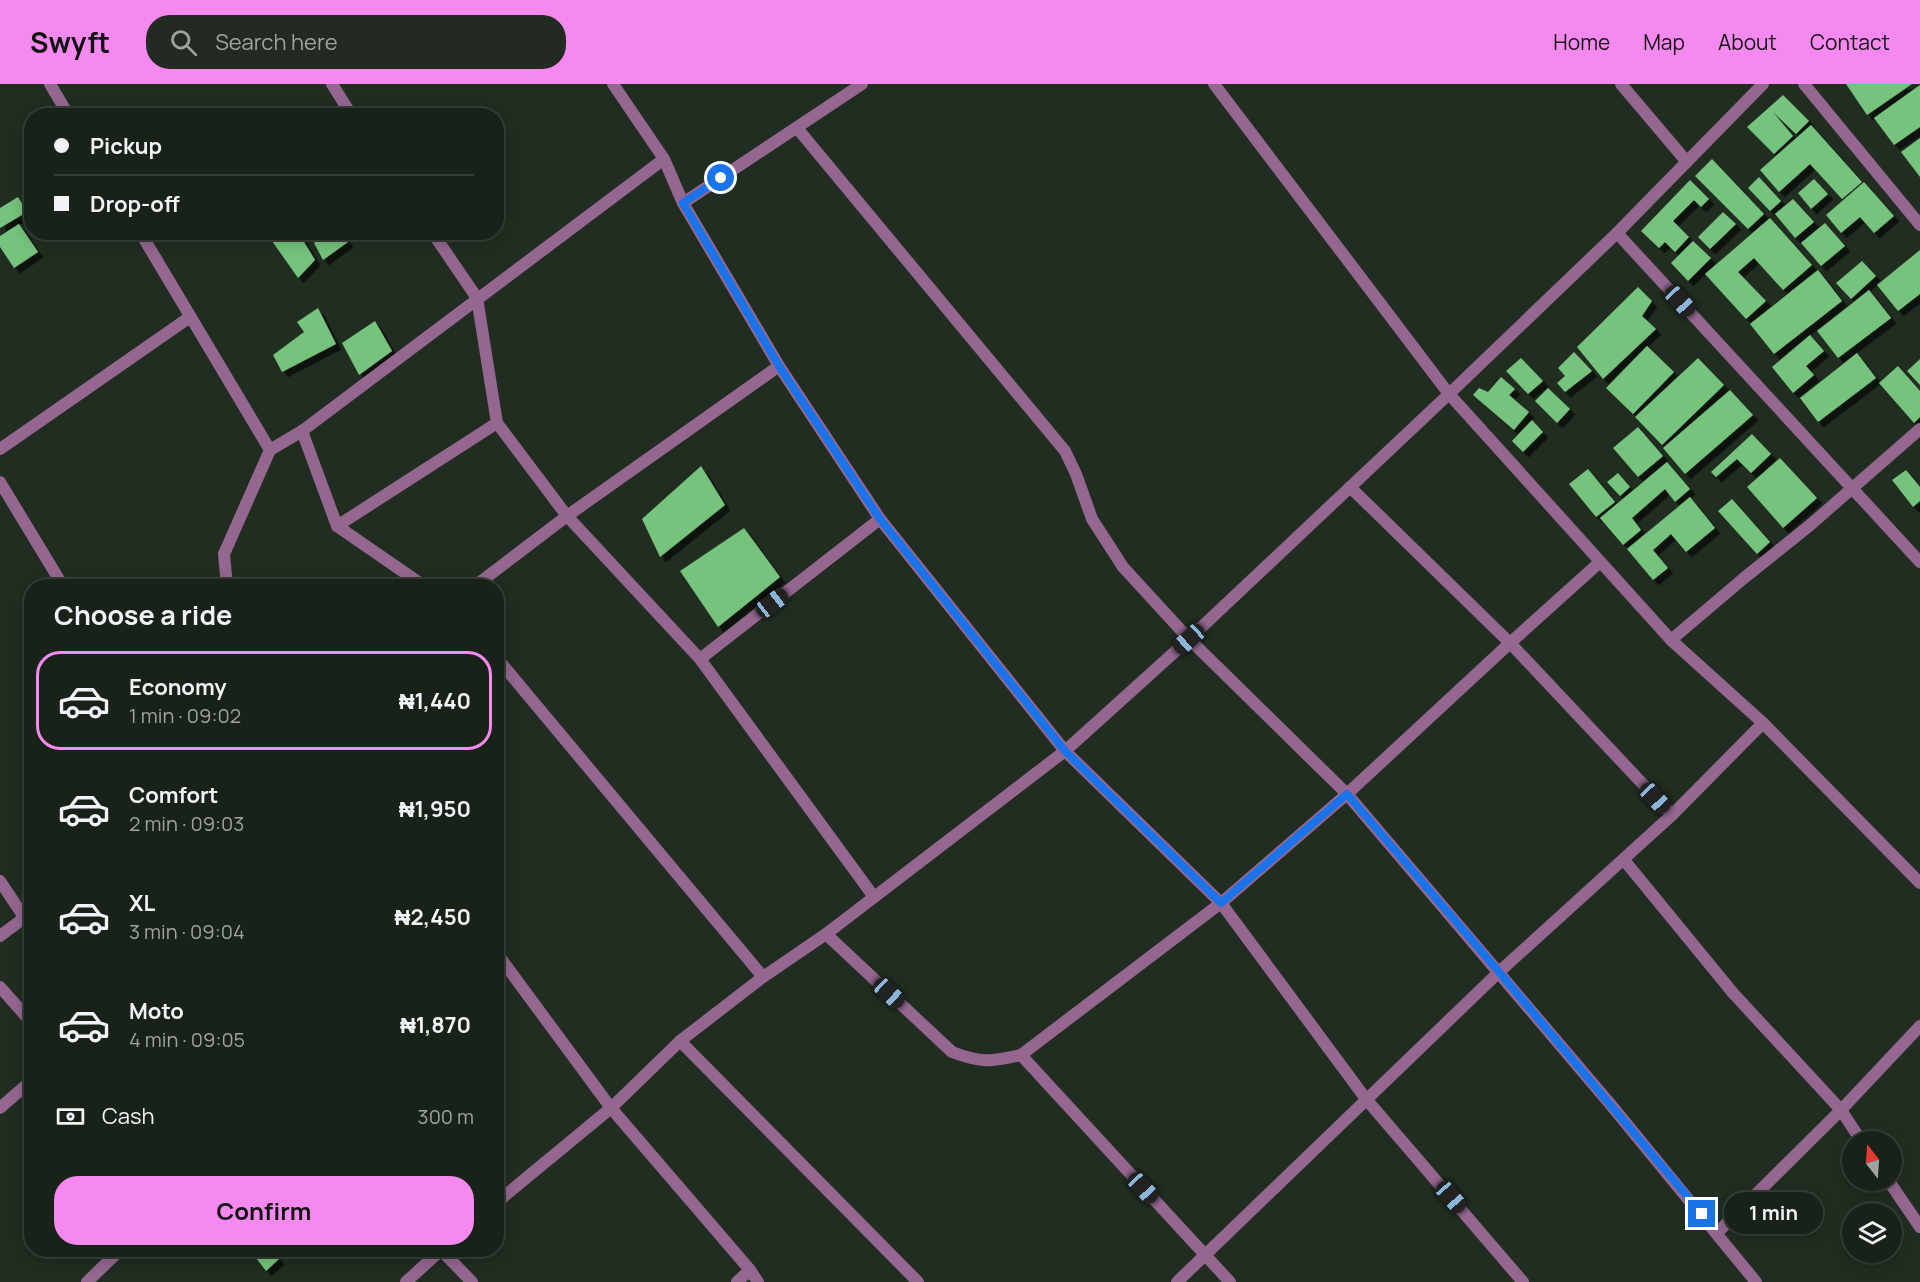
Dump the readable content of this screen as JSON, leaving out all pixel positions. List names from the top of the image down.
{
  "north": "top",
  "page": {
    "header": "Swyft",
    "search": "Search here",
    "nav": [
      "Home",
      "Map",
      "About",
      "Contact"
    ],
    "banner": ["Pickup", "Drop-off"],
    "heading": "Choose a ride",
    "list": [
      {
        "name": "Economy",
        "note": "1 min · 09:02",
        "value": "₦1,440"
      },
      {
        "name": "Comfort",
        "note": "2 min · 09:03",
        "value": "₦1,950"
      },
      {
        "name": "XL",
        "note": "3 min · 09:04",
        "value": "₦2,450"
      },
      {
        "name": "Moto",
        "note": "4 min · 09:05",
        "value": "₦1,870"
      }
    ],
    "pay": ["Cash", "300 m"],
    "buttons": "Confirm",
    "bubble": "1 min"
  }
}
